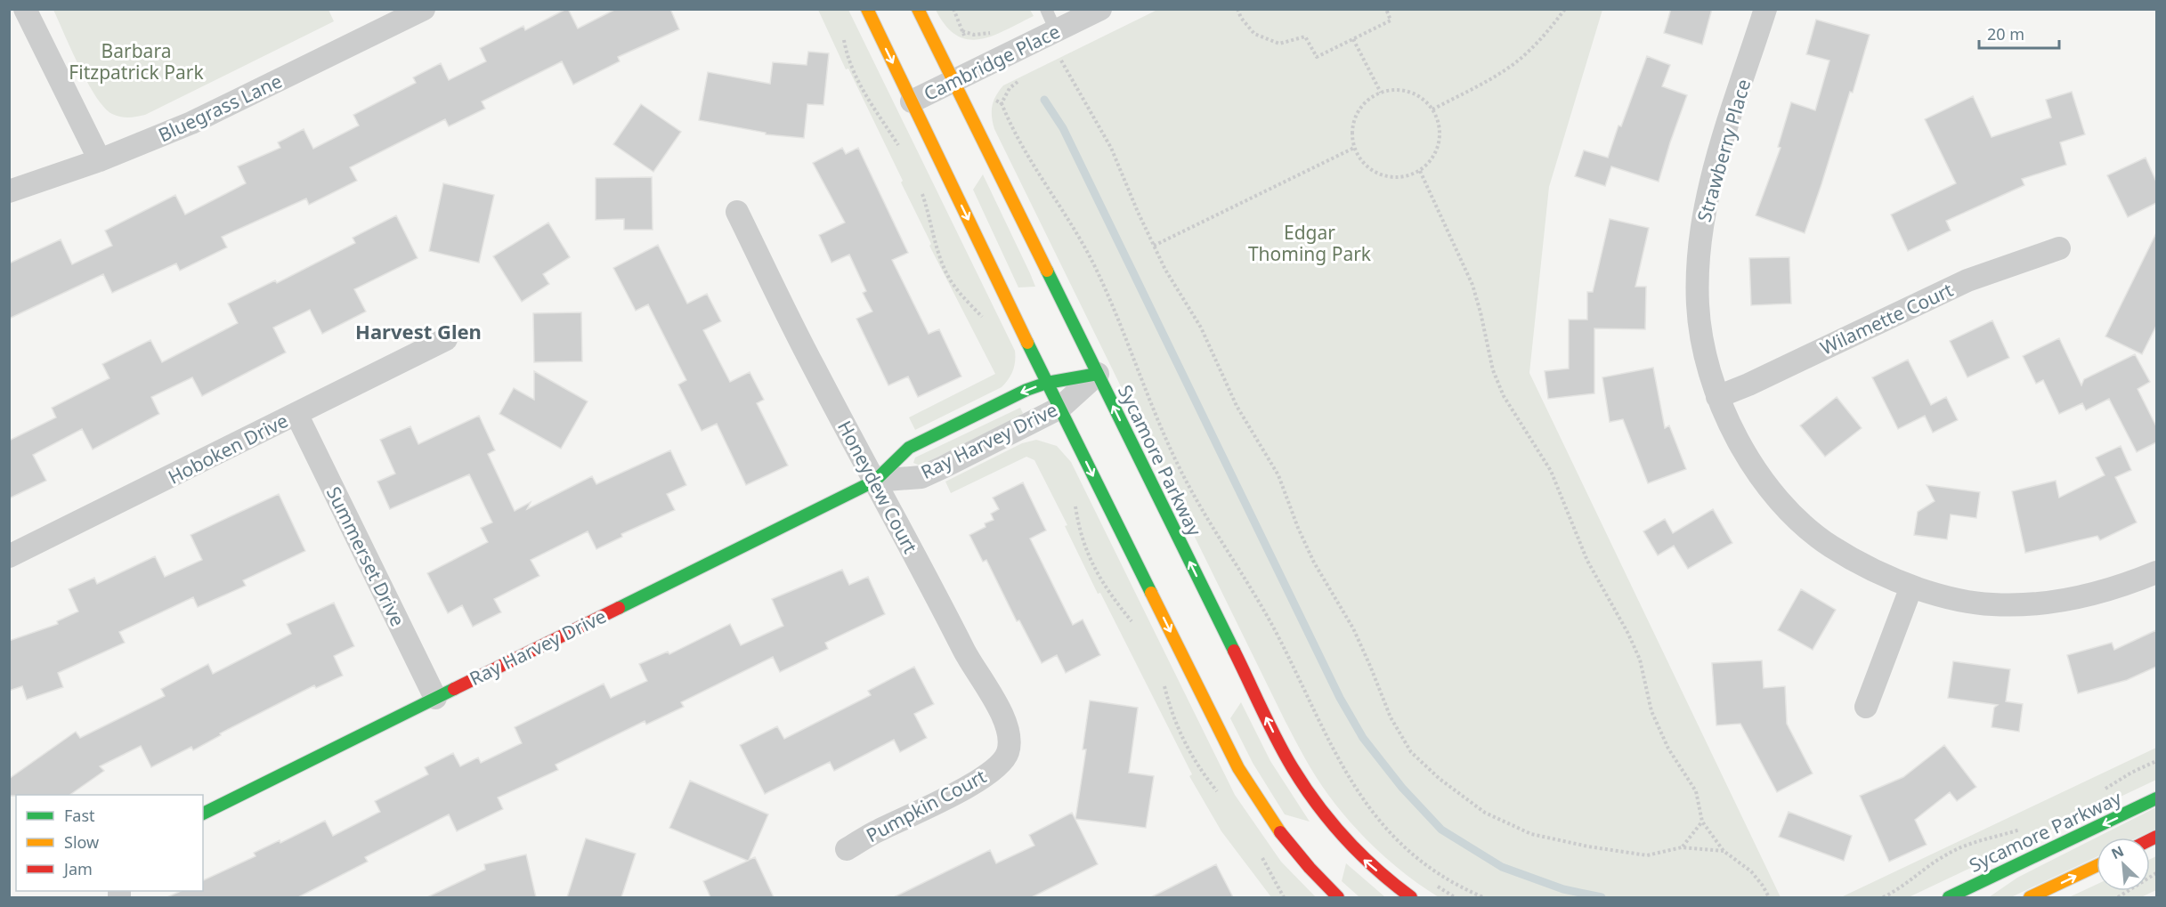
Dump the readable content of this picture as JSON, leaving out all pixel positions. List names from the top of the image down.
{
  "streets": {
    "main road": ["Ray Harvey Drive", "Sycamore Parkway"],
    "street": [
      "Cambridge Place",
      "Bluegrass Lane",
      "Strawberry Place",
      "Wilamette Court",
      "Hoboken Drive",
      "Honeydew Court",
      "Summerset Drive",
      "Pumpkin Court"
    ]
  },
  "crossings": [
    ["Cambridge Place", "Sycamore Parkway"],
    ["Strawberry Place", "Wilamette Court"],
    ["Ray Harvey Drive", "Sycamore Parkway"],
    ["Ray Harvey Drive", "Honeydew Court"],
    ["Ray Harvey Drive", "Summerset Drive"],
    ["Hoboken Drive", "Summerset Drive"],
    ["Honeydew Court", "Pumpkin Court"]
  ],
  "districts": ["Harvest Glen"],
  "parks": ["Barbara Fitzpatrick Park", "Edgar Thoming Park"],
  "legend": ["Fast", "Slow", "Jam"],
  "scale_bar": "20 m",
  "north": "top left"
}
